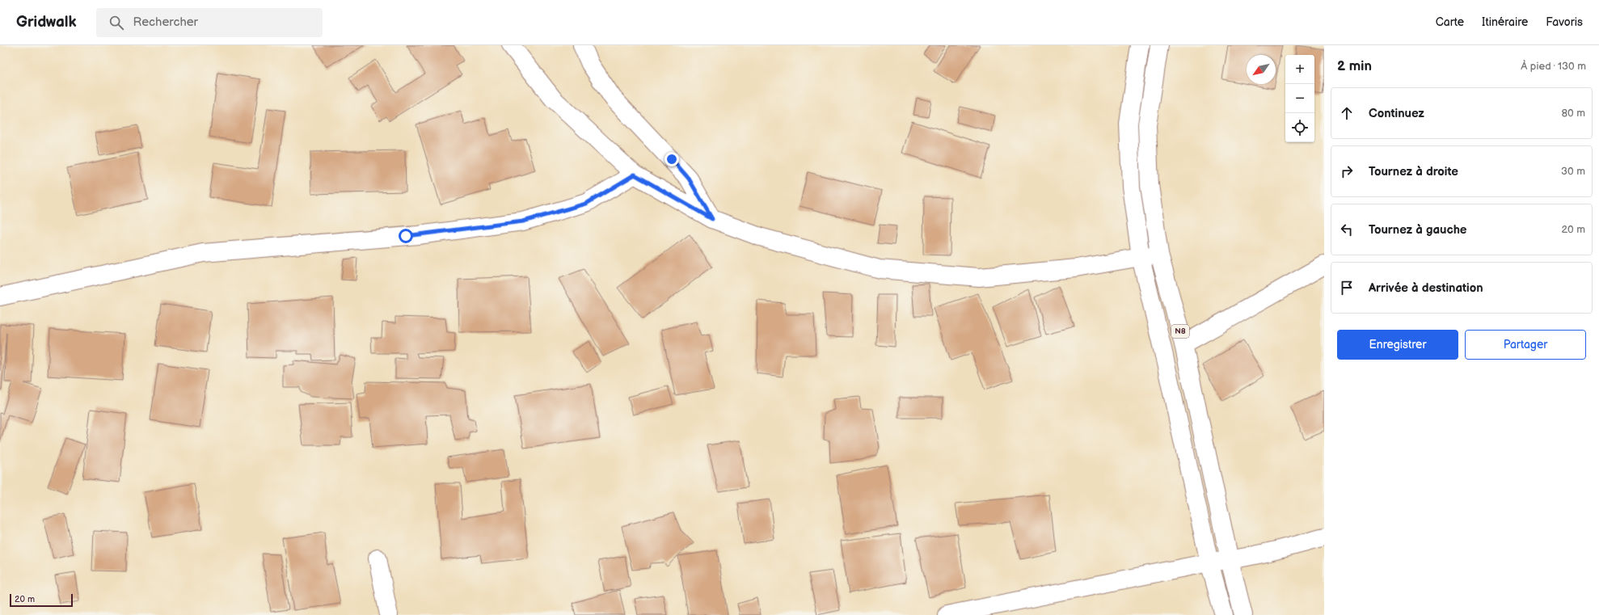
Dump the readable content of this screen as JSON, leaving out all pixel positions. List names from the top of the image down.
{
  "streets": {
    "main road": ["N8"]
  },
  "scale_bar": "20 m",
  "north": "bottom left",
  "page": {
    "header": "Gridwalk",
    "search": "Rechercher",
    "nav": ["Carte", "Itinéraire", "Favoris"],
    "heading": ["2 min", "À pied · 130 m"],
    "map_buttons": ["+", "−"],
    "list": [
      ["Continuez", "80 m"],
      ["Tournez à droite", "30 m"],
      ["Tournez à gauche", "20 m"],
      "Arrivée à destination"
    ],
    "buttons": ["Enregistrer", "Partager"],
    "scale": "20 m"
  }
}
